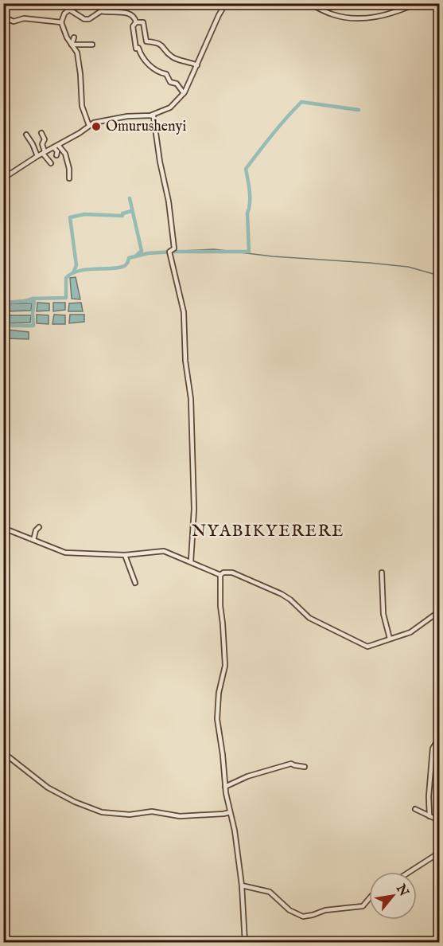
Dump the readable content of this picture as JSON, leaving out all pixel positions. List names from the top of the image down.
{
  "districts": ["NYABIKYERERE"],
  "places": ["Omurushenyi"],
  "north": "top right"
}
